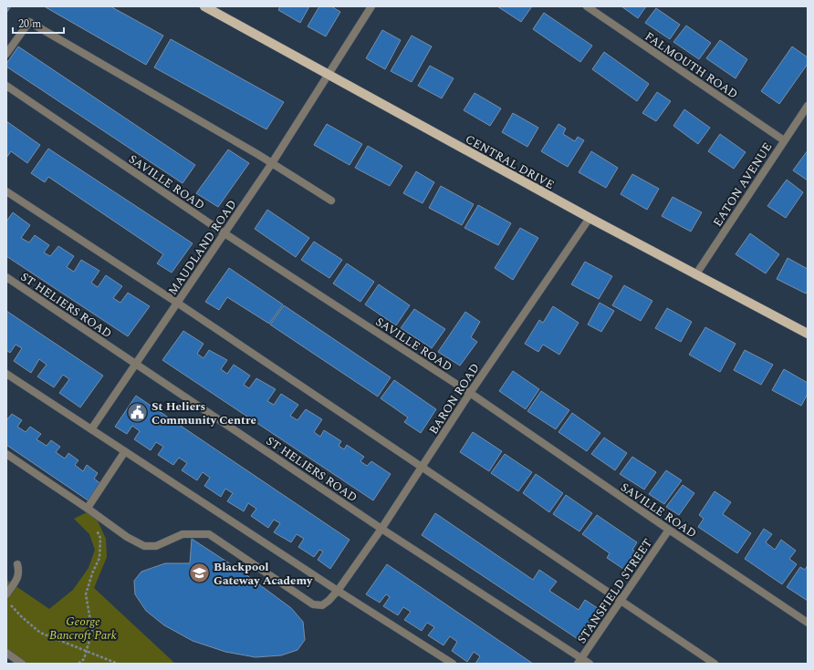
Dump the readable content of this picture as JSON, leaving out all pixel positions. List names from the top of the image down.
{
  "streets": {
    "main road": ["CENTRAL DRIVE"],
    "street": [
      "FALMOUTH ROAD",
      "SAVILLE ROAD",
      "EATON AVENUE",
      "MAUDLAND ROAD",
      "ST HELIERS ROAD",
      "BARON ROAD",
      "STANSFIELD STREET"
    ]
  },
  "crossings": [
    ["FALMOUTH ROAD", "EATON AVENUE"],
    ["CENTRAL DRIVE", "EATON AVENUE"],
    ["CENTRAL DRIVE", "MAUDLAND ROAD"],
    ["CENTRAL DRIVE", "BARON ROAD"],
    ["SAVILLE ROAD", "MAUDLAND ROAD"],
    ["SAVILLE ROAD", "BARON ROAD"],
    ["SAVILLE ROAD", "STANSFIELD STREET"],
    ["MAUDLAND ROAD", "ST HELIERS ROAD"],
    ["ST HELIERS ROAD", "BARON ROAD"],
    ["ST HELIERS ROAD", "STANSFIELD STREET"]
  ],
  "parks": ["George Bancroft Park"],
  "places": {
    "public building": ["St Heliers Community Centre"],
    "school or university": ["Blackpool Gateway Academy"]
  },
  "scale_bar": "20 m"
}
